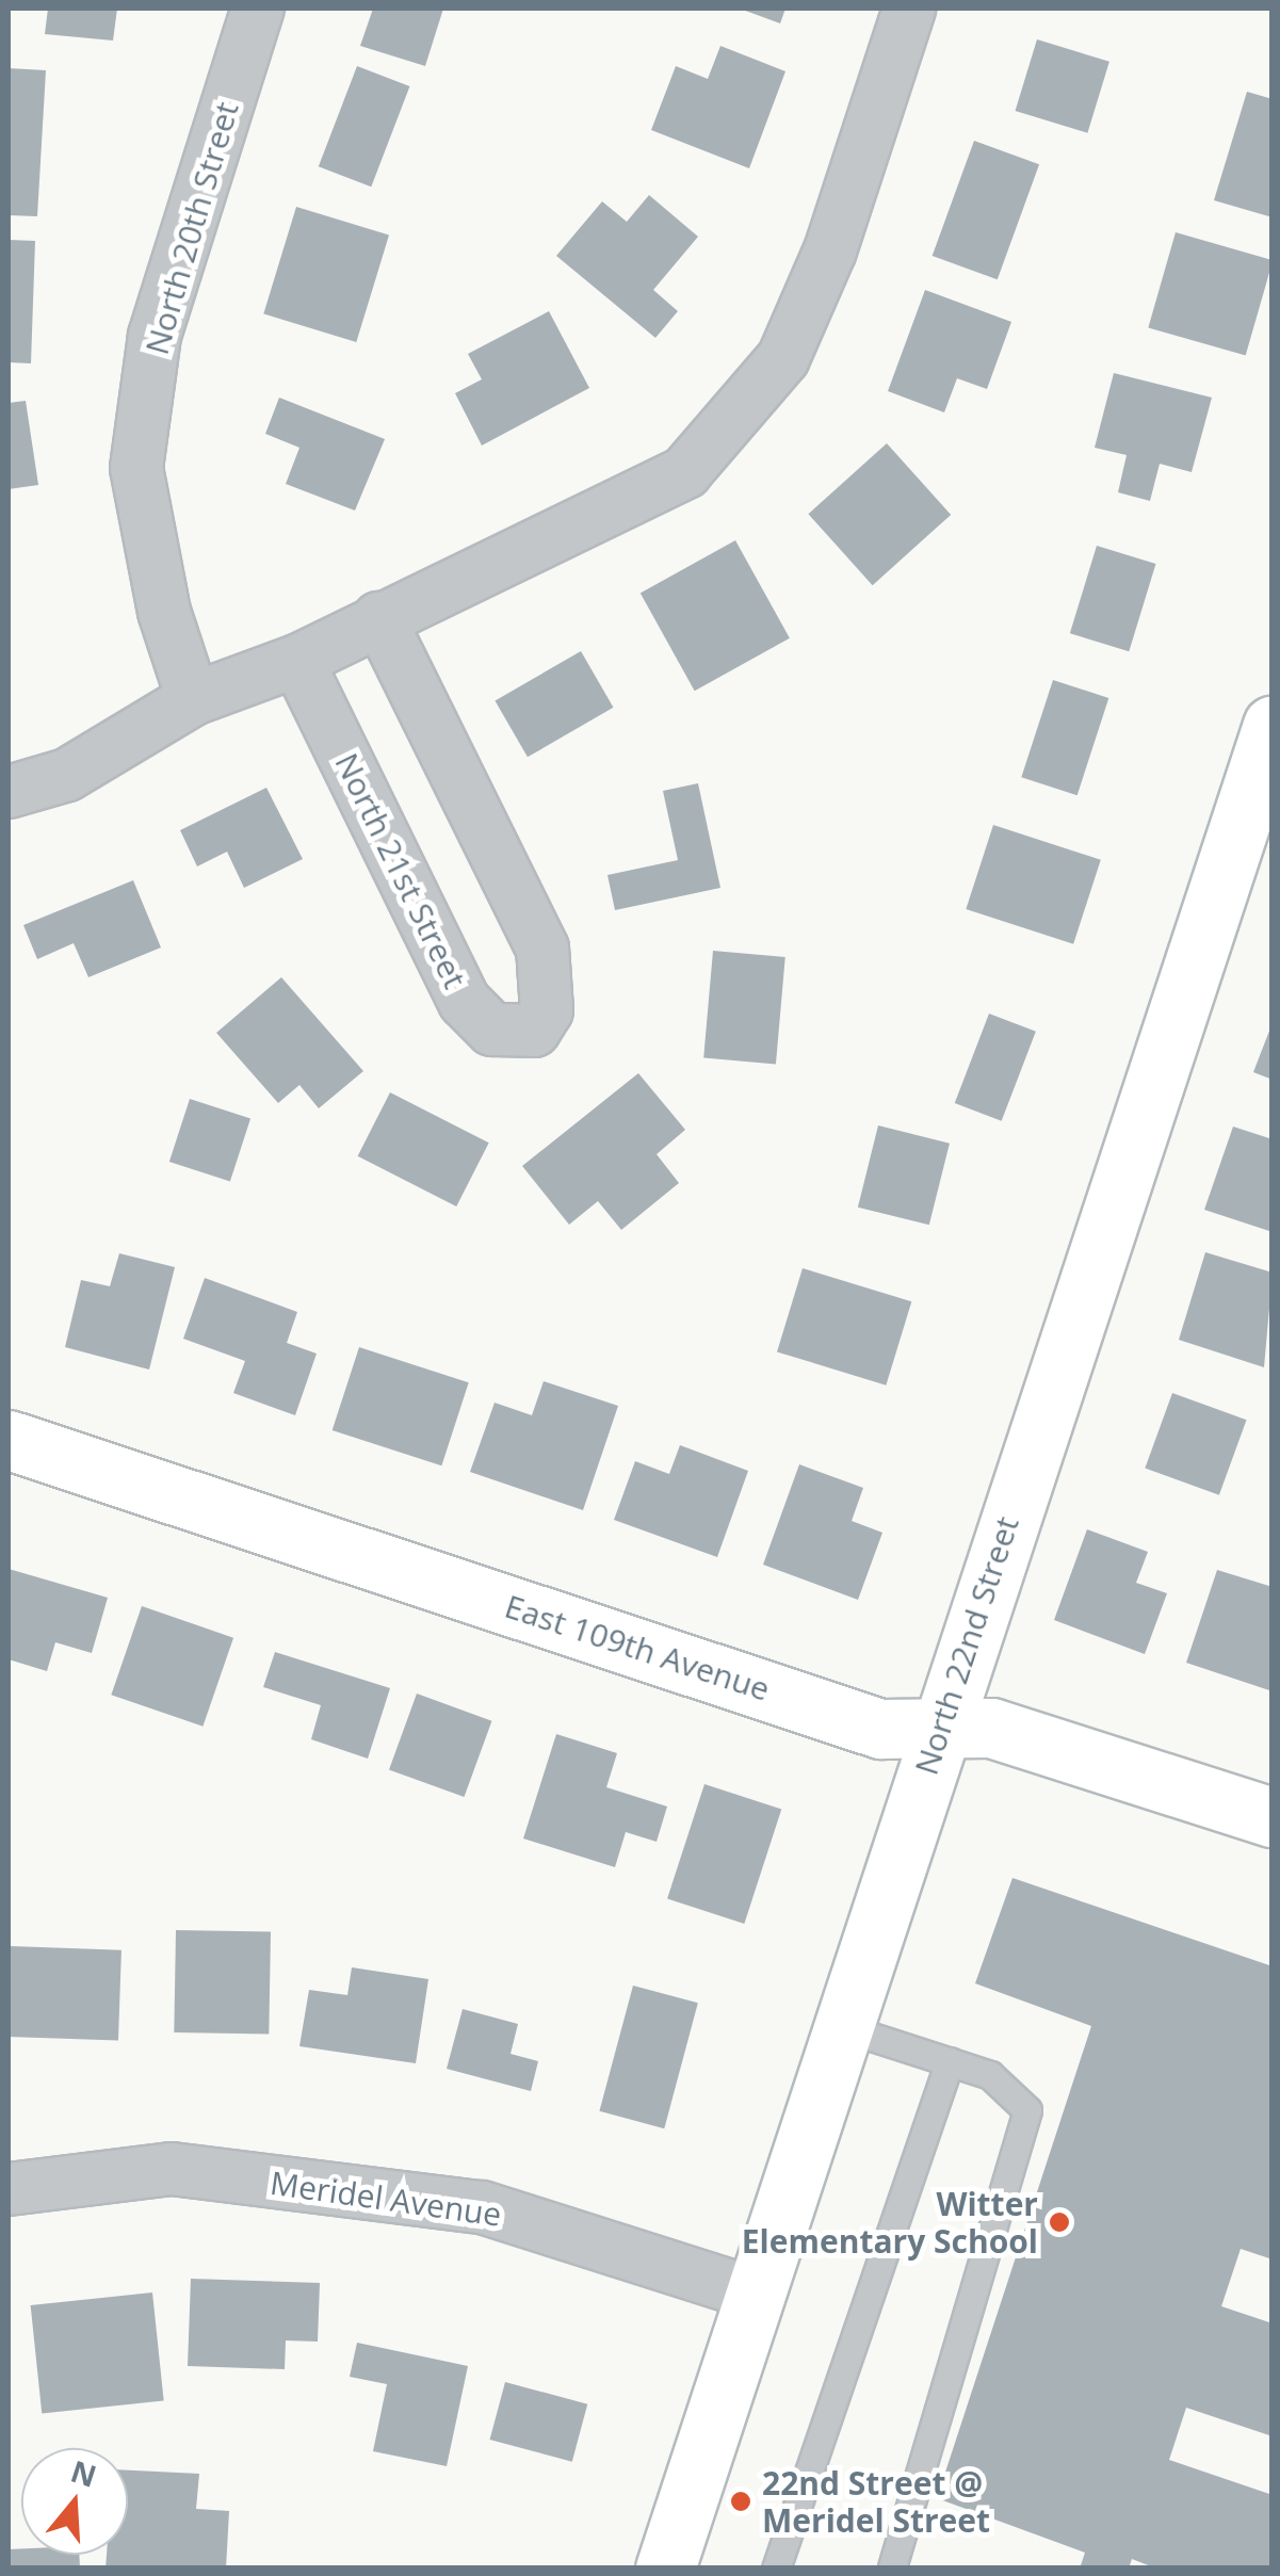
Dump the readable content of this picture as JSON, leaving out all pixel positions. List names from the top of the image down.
{
  "streets": {
    "street": [
      "North 20th Street",
      "North 21st Street",
      "North 22nd Street",
      "East 109th Avenue",
      "Meridel Avenue"
    ]
  },
  "crossings": [
    ["North 22nd Street", "East 109th Avenue"],
    ["North 22nd Street", "Meridel Avenue"]
  ],
  "places": ["Witter Elementary School", "22nd Street @ Meridel Street"],
  "north": "top"
}
